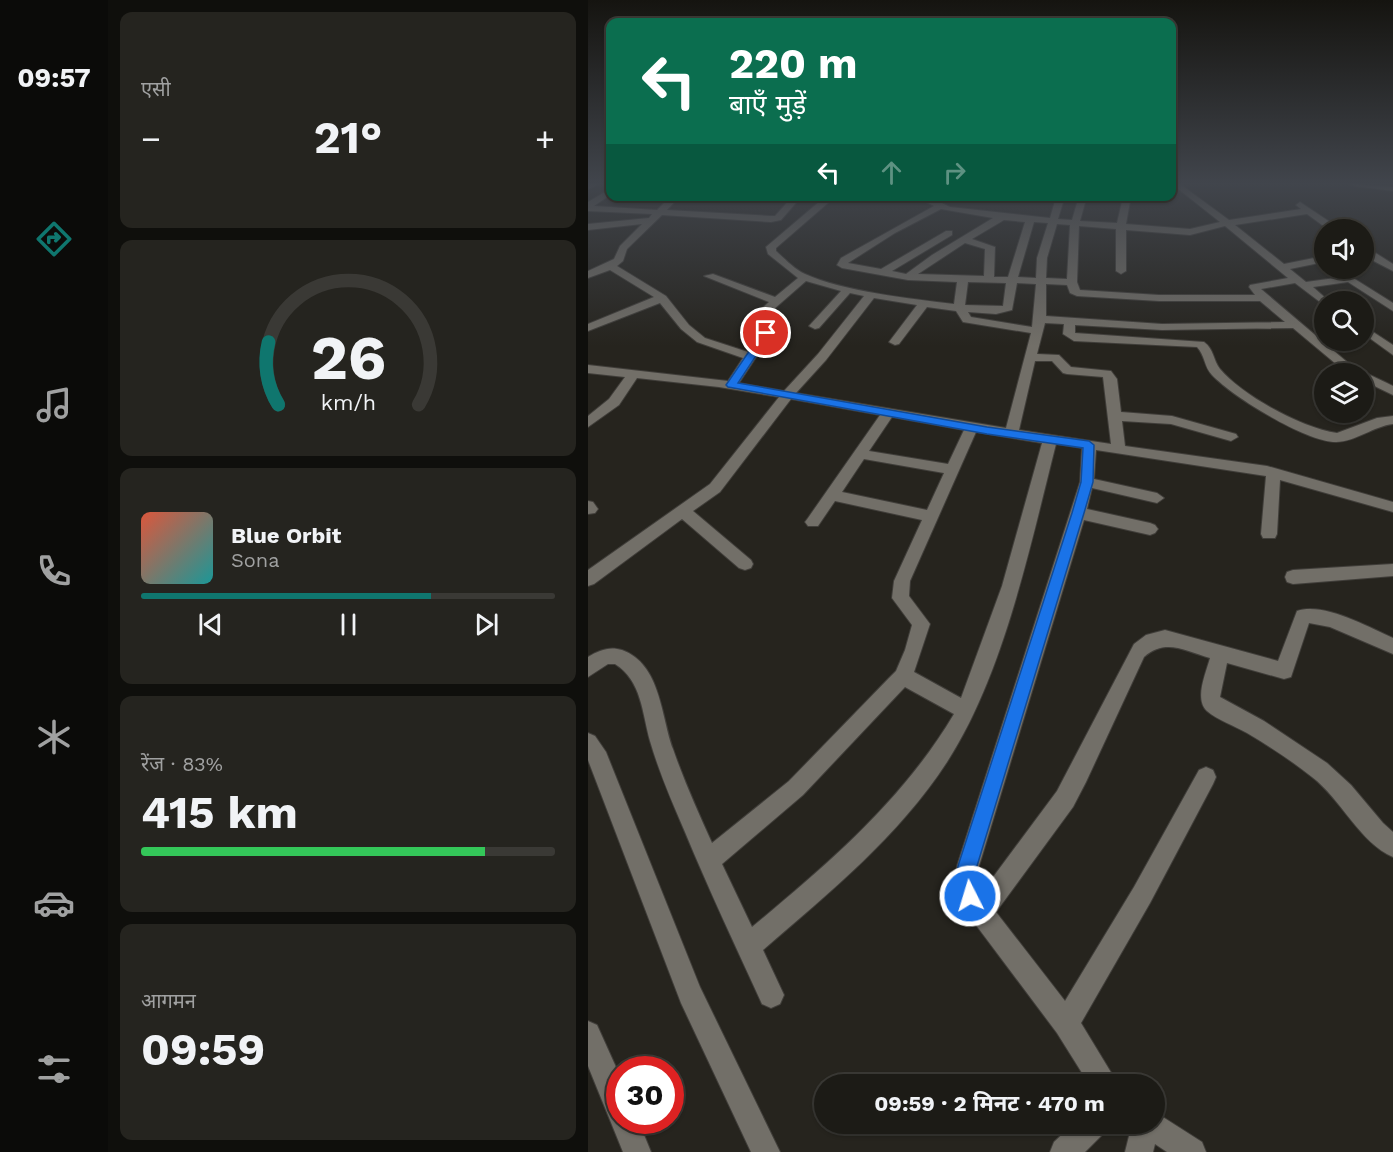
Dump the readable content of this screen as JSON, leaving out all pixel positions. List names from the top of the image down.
{
  "page": {
    "tabs": "09:57",
    "tile": [
      "एसी",
      ["रेंज · 83%", "415 km"],
      ["आगमन", "09:59"]
    ],
    "turn": ["220 m", "बाएँ मुड़ें"],
    "heat": ["−", "21°", "+"],
    "song": ["Blue Orbit", "Sona"],
    "limit": "30",
    "trip": "09:59 · 2 मिनट · 470 m",
    "gauge": ["26", "km/h"]
  }
}
